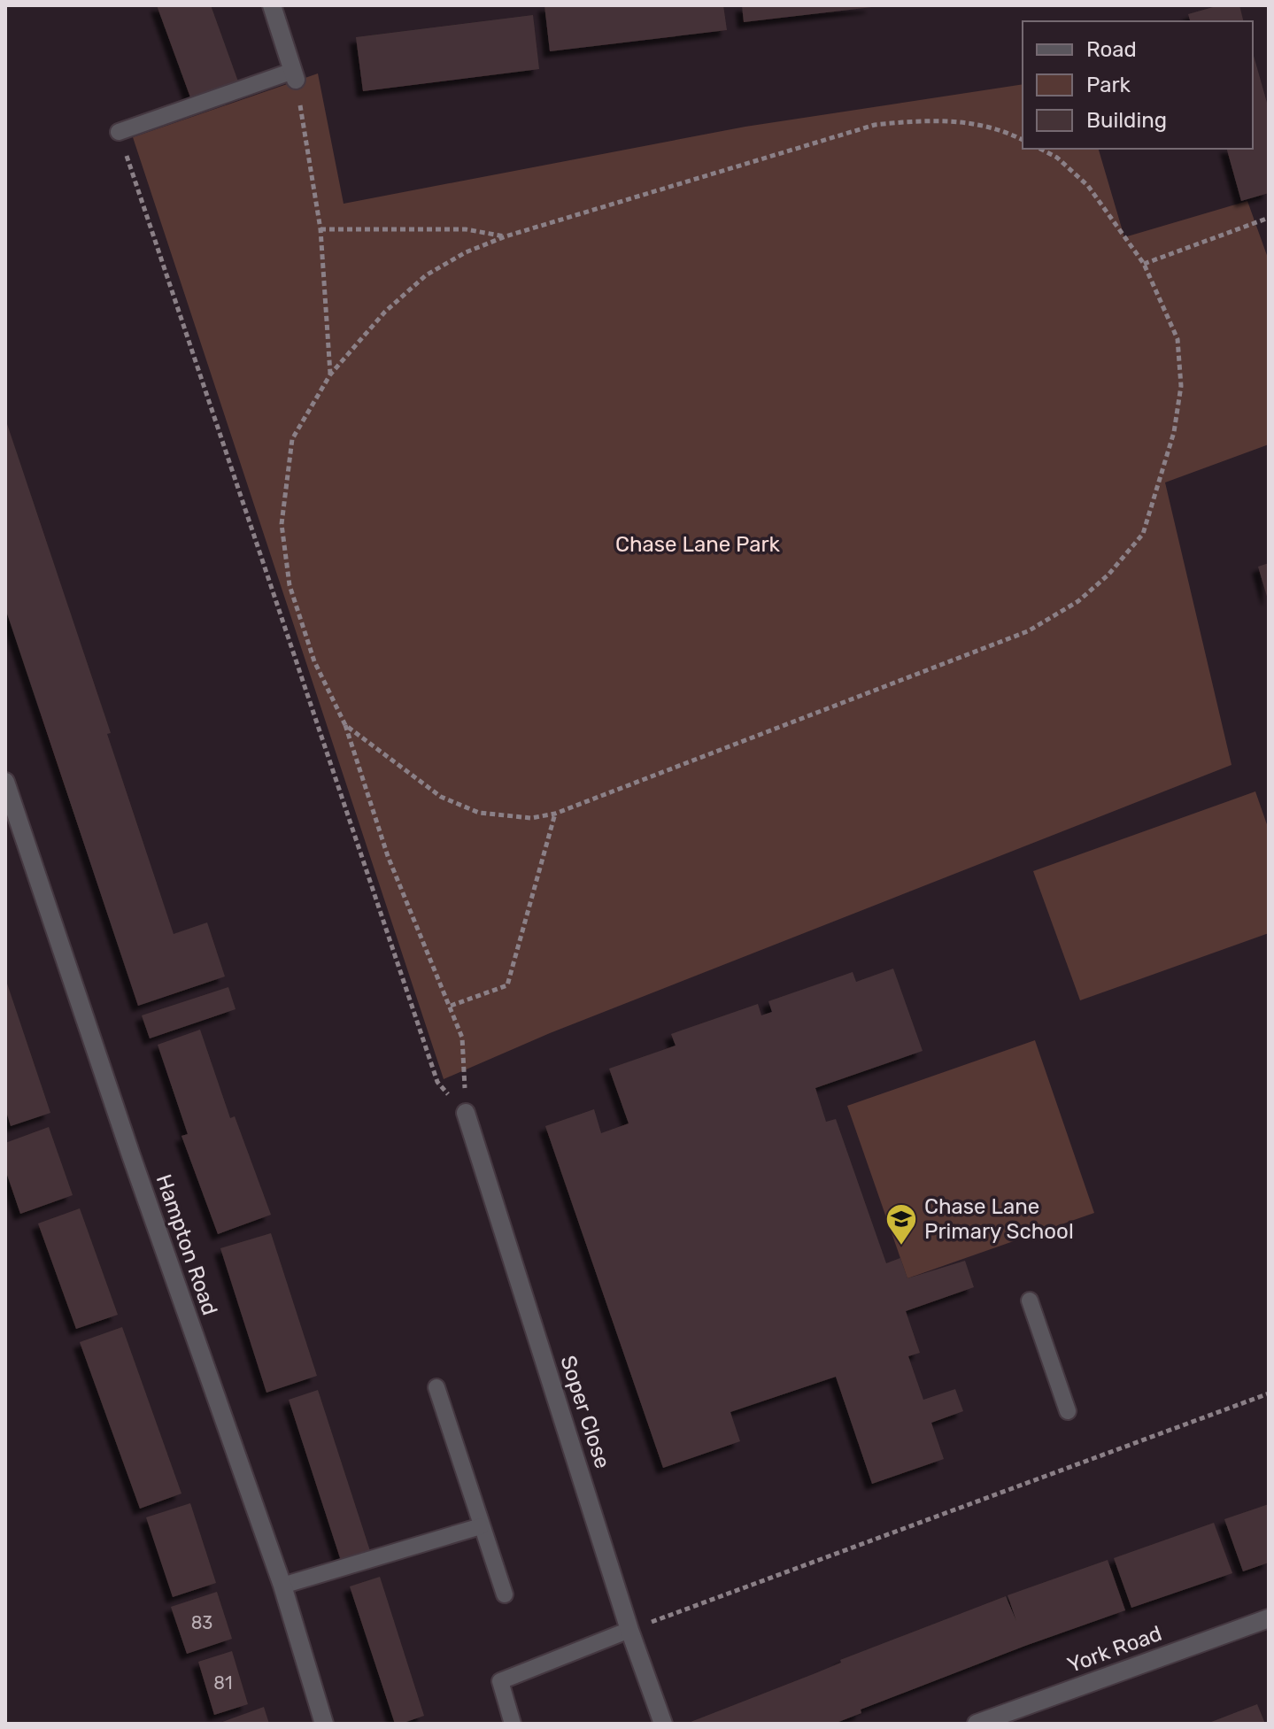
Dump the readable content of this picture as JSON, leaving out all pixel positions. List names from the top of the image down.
{
  "streets": {
    "street": ["Hampton Road", "Soper Close", "York Road"]
  },
  "parks": ["Chase Lane Park"],
  "places": {
    "school or university": ["Chase Lane Primary School"]
  },
  "house_numbers": ["83", "81"],
  "legend": ["Road", "Park", "Building"]
}
